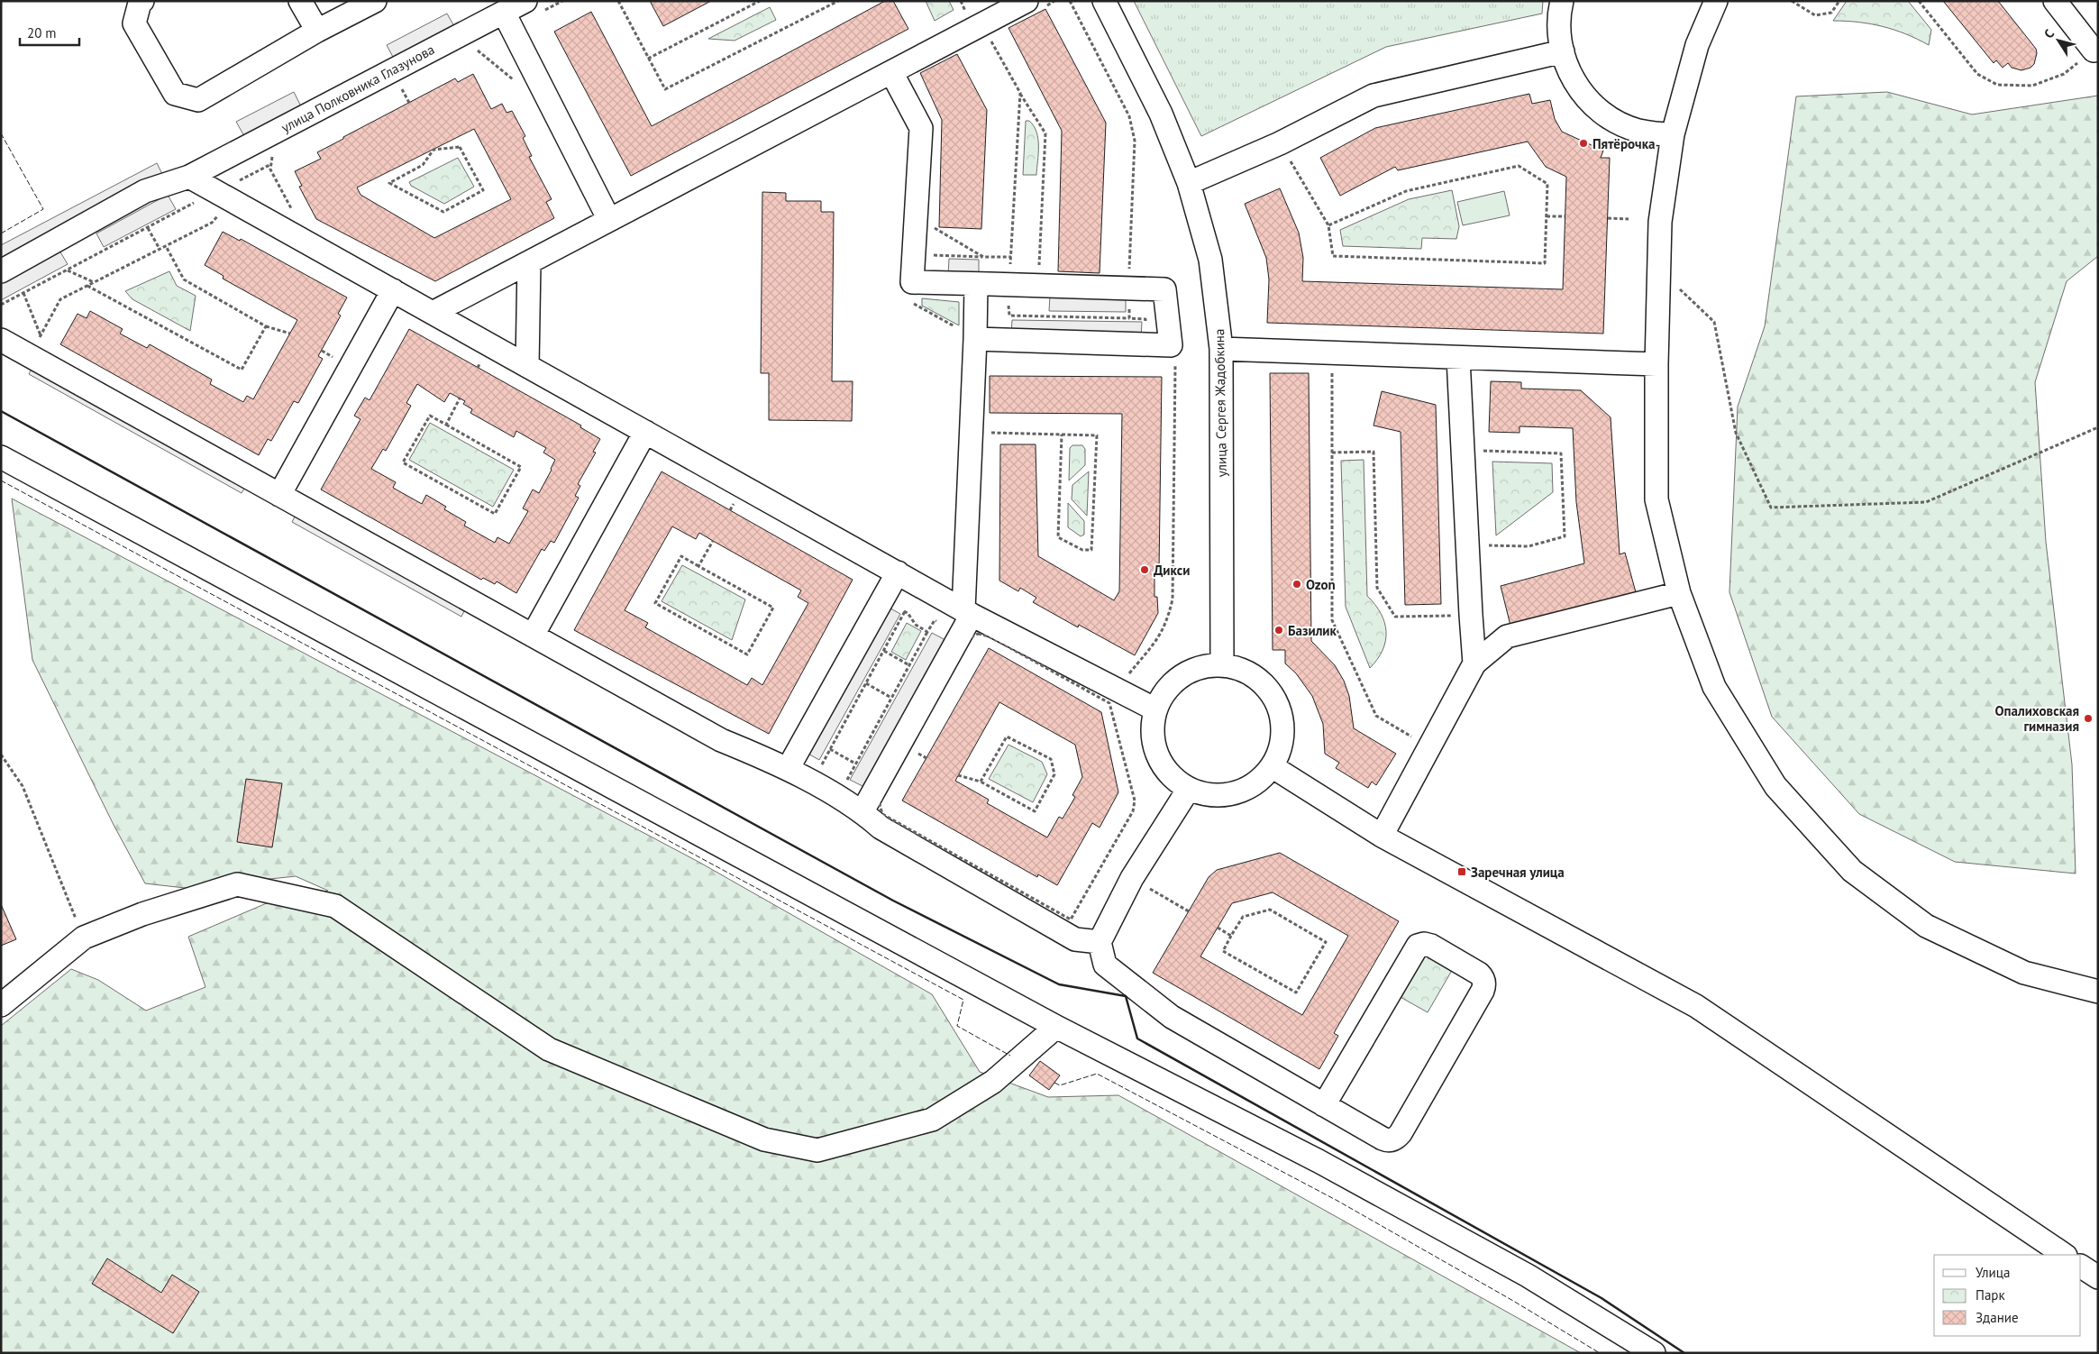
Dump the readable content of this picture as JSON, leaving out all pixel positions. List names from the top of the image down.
{
  "streets": {
    "street": ["улица Полковника Глазунова", "улица Сергея Жадобкина"]
  },
  "places": {
    "other": [
      "Пятёрочка",
      "Дикси",
      "Ozon",
      "Базилик",
      "Опалиховская гимназия"
    ],
    "transit": ["Заречная улица"]
  },
  "legend": ["Улица", "Парк", "Здание"],
  "scale_bar": "20 m",
  "north": "top left"
}
